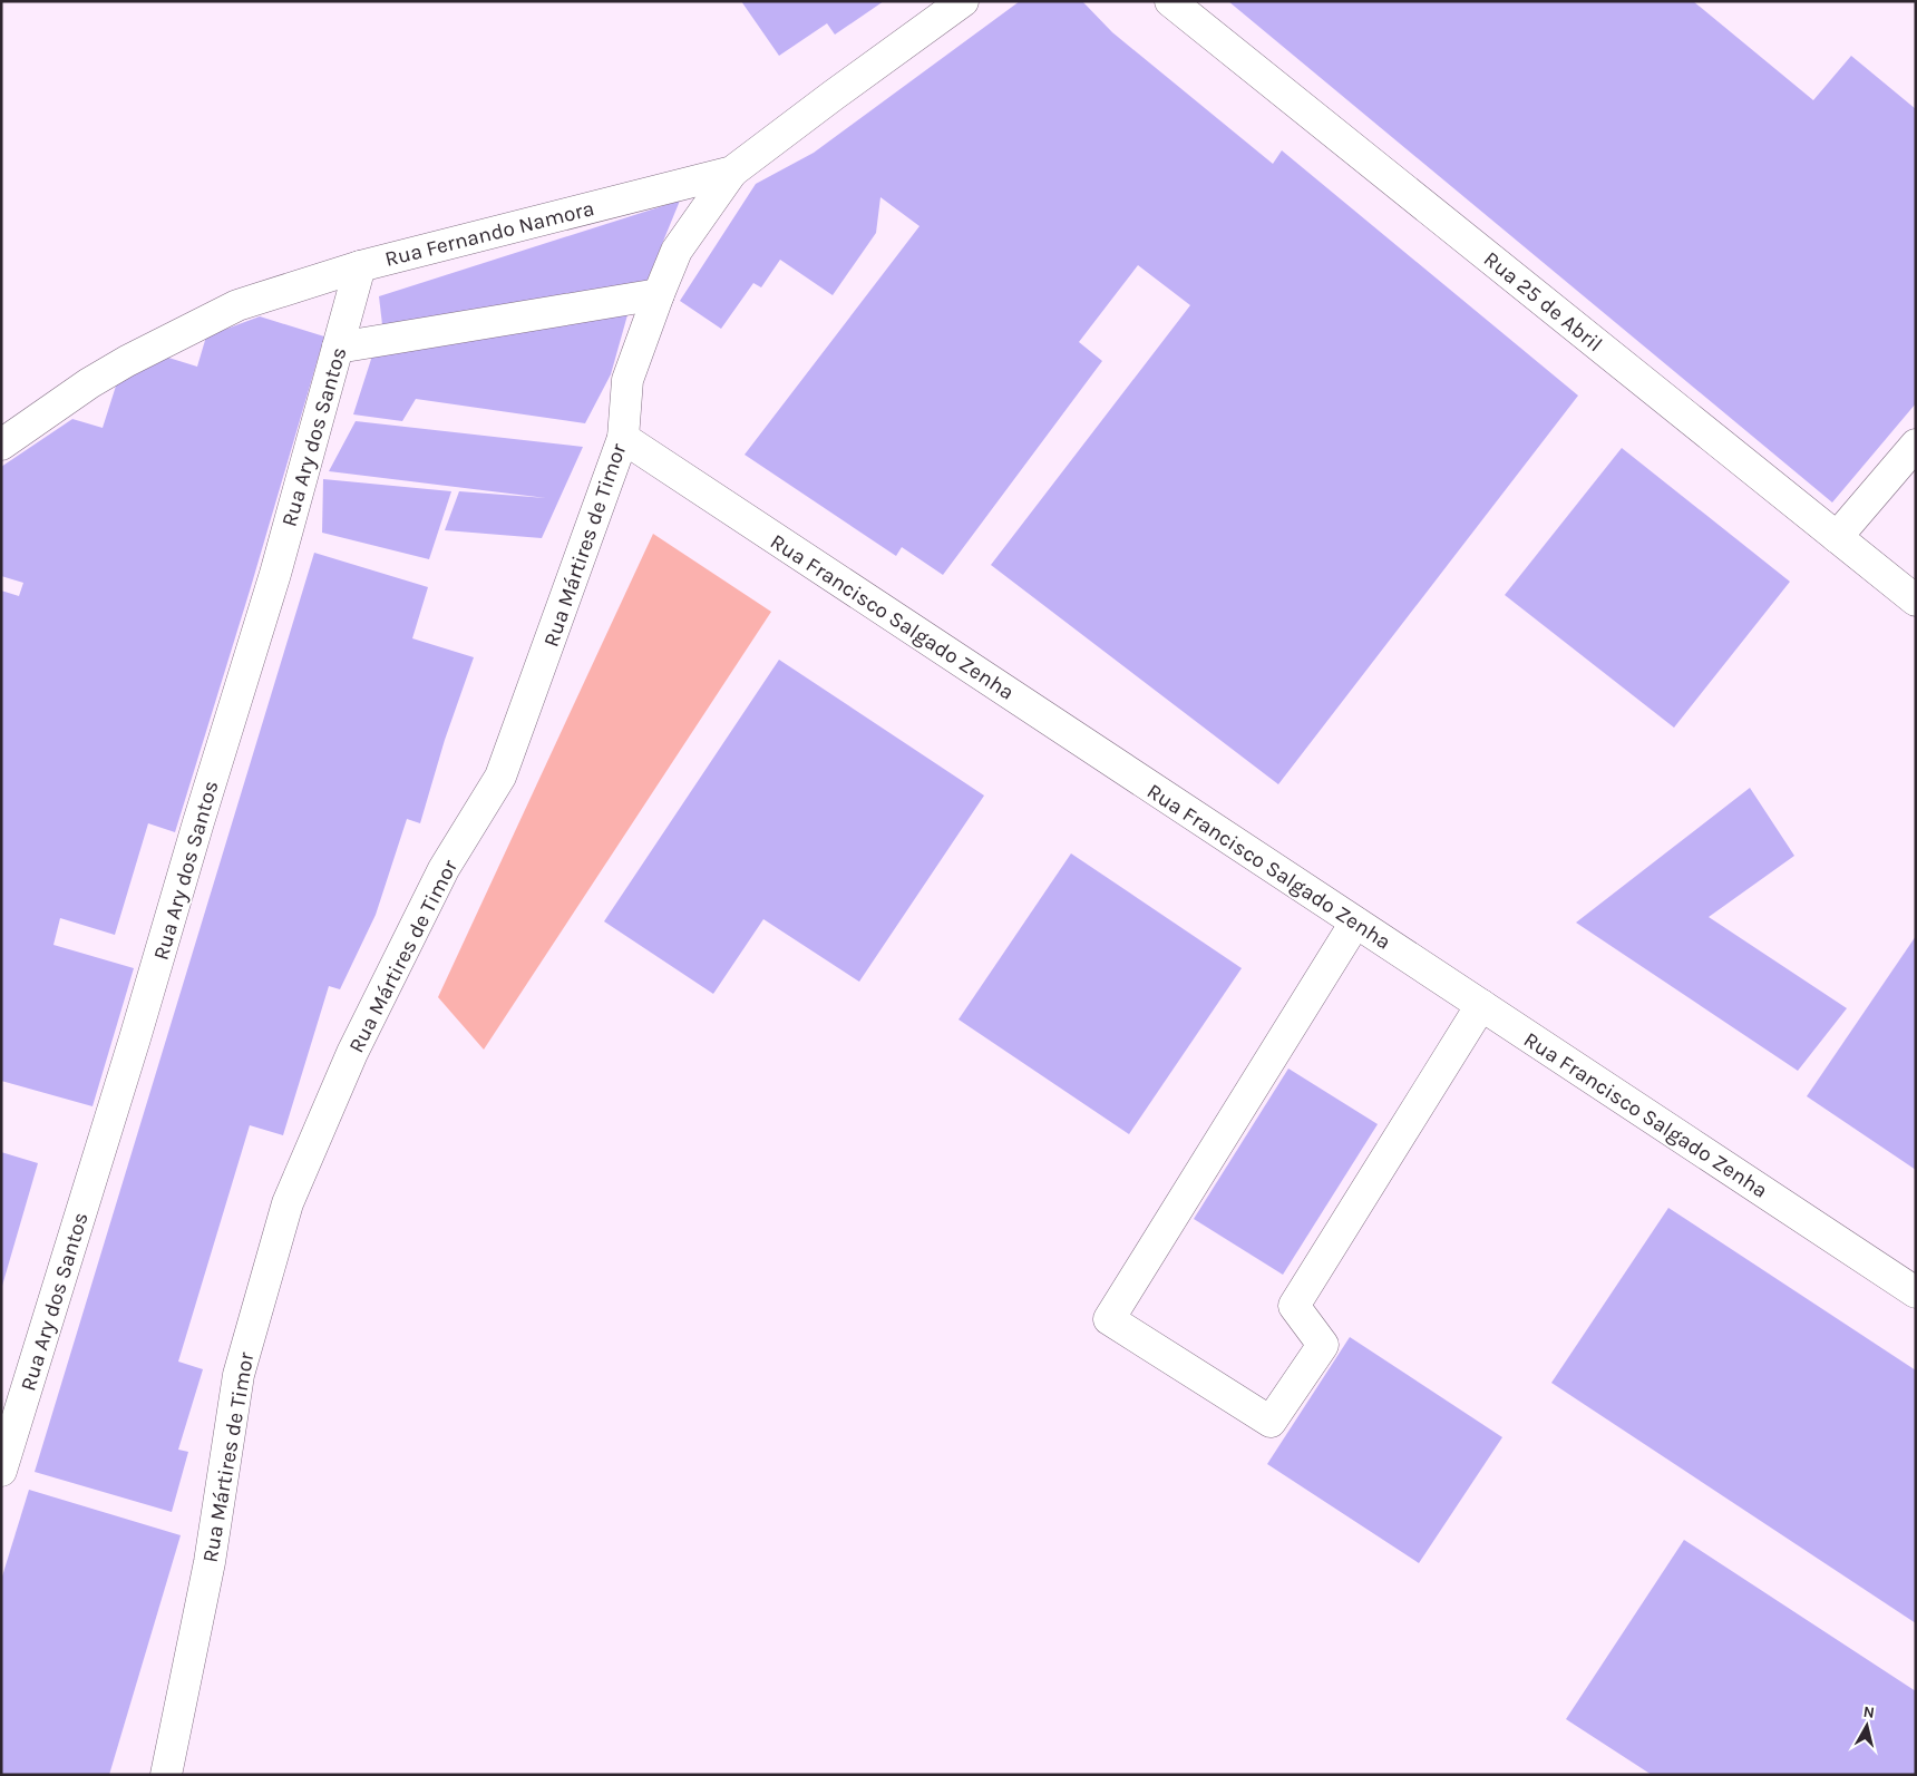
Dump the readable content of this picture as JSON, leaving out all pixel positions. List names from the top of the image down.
{
  "streets": {
    "street": [
      "Rua Fernando Namora",
      "Rua 25 de Abril",
      "Rua Ary dos Santos",
      "Rua Mártires de Timor",
      "Rua Francisco Salgado Zenha"
    ]
  },
  "crossings": [
    ["Rua Fernando Namora", "Rua Ary dos Santos"],
    ["Rua Fernando Namora", "Rua Mártires de Timor"],
    ["Rua Mártires de Timor", "Rua Francisco Salgado Zenha"]
  ],
  "north": "top"
}
